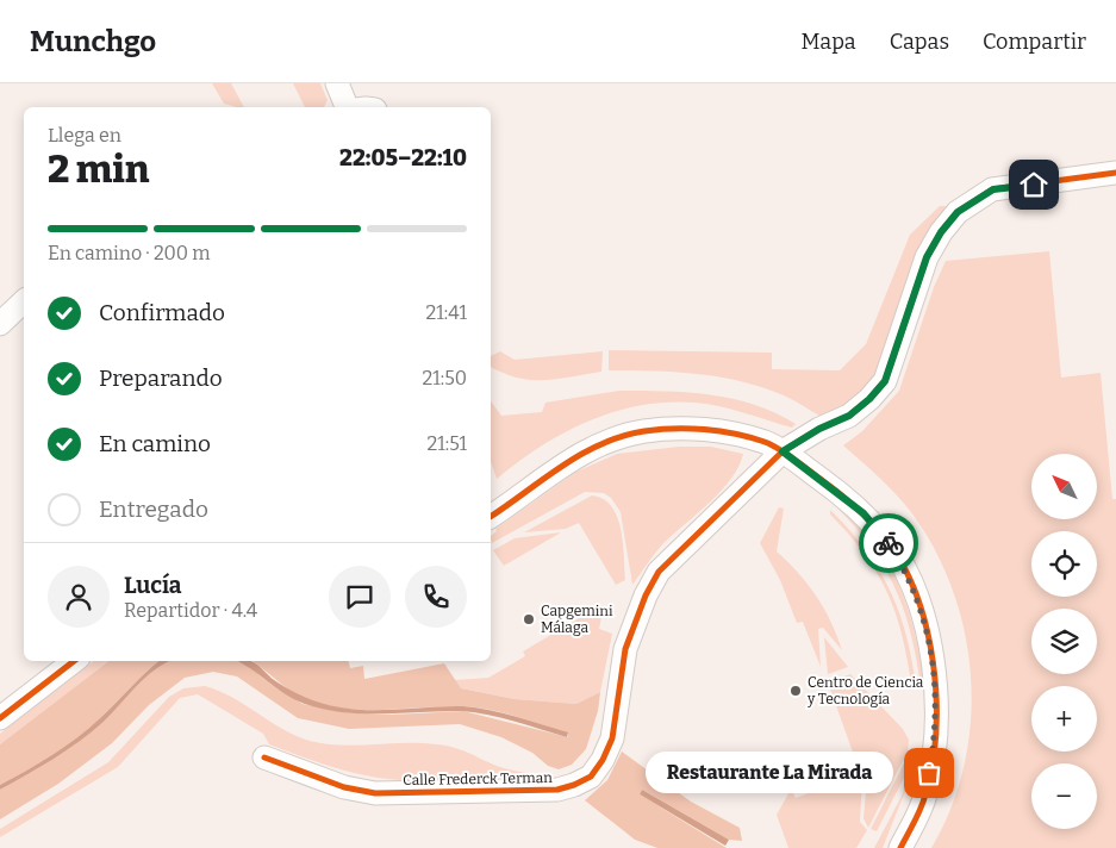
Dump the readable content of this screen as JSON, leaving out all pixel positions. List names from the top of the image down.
{
  "streets": {
    "street": ["Calle Frederck Terman"]
  },
  "places": ["Capgemini Málaga", "Centro de Ciencia y Tecnología", "Restaurante La Mirada"],
  "north": "top left",
  "page": {
    "header": "Munchgo",
    "nav": ["Mapa", "Capas", "Compartir"],
    "heading": ["2 min", "Llega en", "22:05–22:10"],
    "panel": ["Lucía", "Repartidor · 4.4"],
    "bar": "En camino · 200 m",
    "list": [
      ["Confirmado", "21:41"],
      ["Preparando", "21:50"],
      ["En camino", "21:51"],
      "Entregado"
    ],
    "map_buttons": ["+", "−"],
    "bubble": "Restaurante La Mirada"
  }
}
